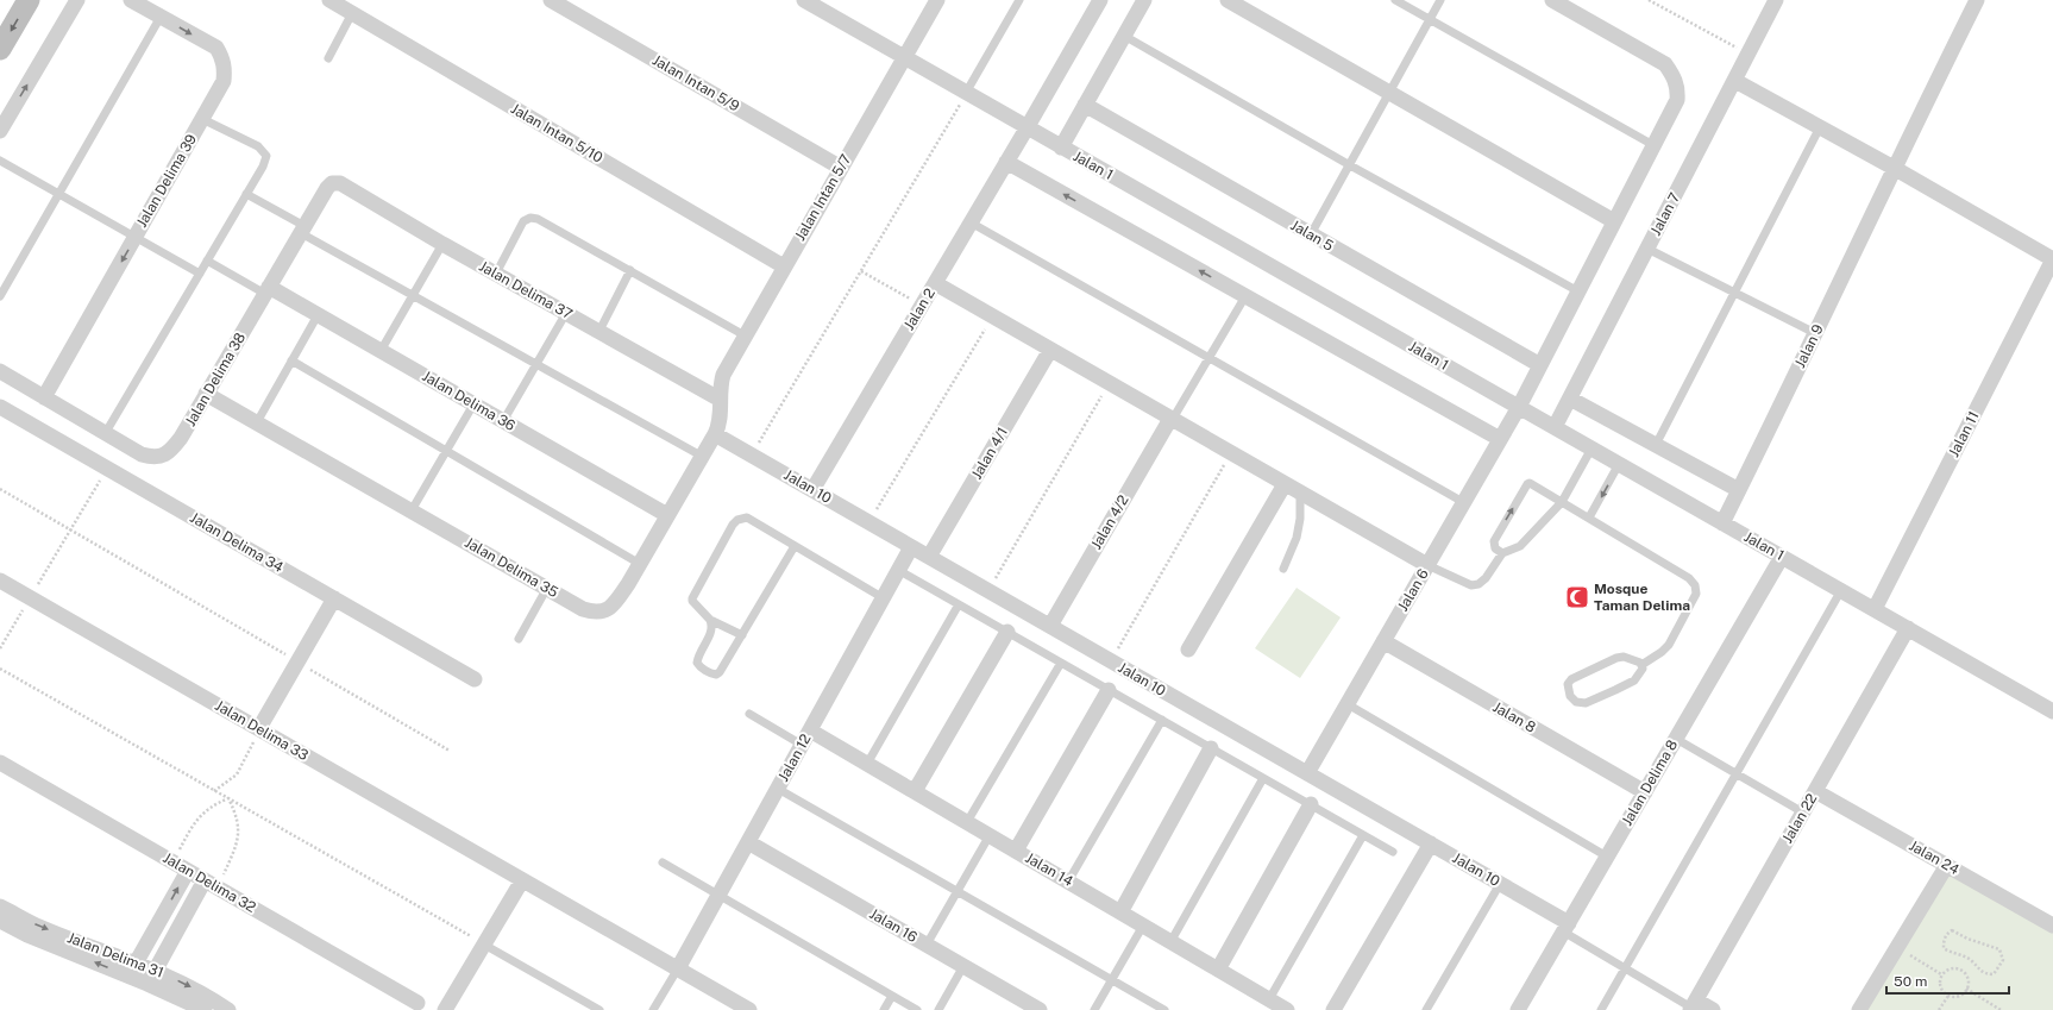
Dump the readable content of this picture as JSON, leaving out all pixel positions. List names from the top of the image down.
{
  "streets": {
    "street": [
      "Jalan Intan 5/9",
      "Jalan Intan 5/10",
      "Jalan 1",
      "Jalan Delima 39",
      "Jalan Intan 5/7",
      "Jalan 7",
      "Jalan 5",
      "Jalan Delima 37",
      "Jalan 2",
      "Jalan 9",
      "Jalan Delima 38",
      "Jalan Delima 36",
      "Jalan 11",
      "Jalan 4/1",
      "Jalan 10",
      "Jalan 4/2",
      "Jalan Delima 34",
      "Jalan Delima 35",
      "Jalan 6",
      "Jalan 8",
      "Jalan Delima 33",
      "Jalan 12",
      "Jalan Delima 8",
      "Jalan 22",
      "Jalan 24",
      "Jalan 14",
      "Jalan Delima 32",
      "Jalan 16",
      "Jalan Delima 31"
    ]
  },
  "crossings": [
    ["Jalan Intan 5/9", "Jalan Intan 5/7"],
    ["Jalan Intan 5/10", "Jalan Intan 5/7"],
    ["Jalan 1", "Jalan Intan 5/7"],
    ["Jalan 1", "Jalan 7"],
    ["Jalan 1", "Jalan 2"],
    ["Jalan 1", "Jalan 9"],
    ["Jalan 1", "Jalan 11"],
    ["Jalan 1", "Jalan 6"],
    ["Jalan 1", "Jalan Delima 8"],
    ["Jalan 1", "Jalan 22"],
    ["Jalan Delima 39", "Jalan Delima 38"],
    ["Jalan Intan 5/7", "Jalan Delima 37"],
    ["Jalan Intan 5/7", "Jalan Delima 35"],
    ["Jalan 5", "Jalan 6"],
    ["Jalan Delima 37", "Jalan Delima 38"],
    ["Jalan Delima 37", "Jalan Delima 35"],
    ["Jalan 2", "Jalan 10"],
    ["Jalan Delima 38", "Jalan Delima 36"],
    ["Jalan Delima 38", "Jalan Delima 35"],
    ["Jalan Delima 36", "Jalan Delima 35"],
    ["Jalan 4/1", "Jalan 10"],
    ["Jalan 10", "Jalan 4/2"],
    ["Jalan 10", "Jalan Delima 35"],
    ["Jalan 10", "Jalan 6"],
    ["Jalan 10", "Jalan 12"],
    ["Jalan 10", "Jalan Delima 8"],
    ["Jalan 6", "Jalan 8"],
    ["Jalan 8", "Jalan Delima 8"],
    ["Jalan Delima 33", "Jalan 12"],
    ["Jalan 12", "Jalan 14"],
    ["Jalan 12", "Jalan 16"],
    ["Jalan 22", "Jalan 24"]
  ],
  "one_way": ["Jalan Delima 39"],
  "places": {
    "mosque": ["Mosque Taman Delima"]
  },
  "scale_bar": "50 m"
}
